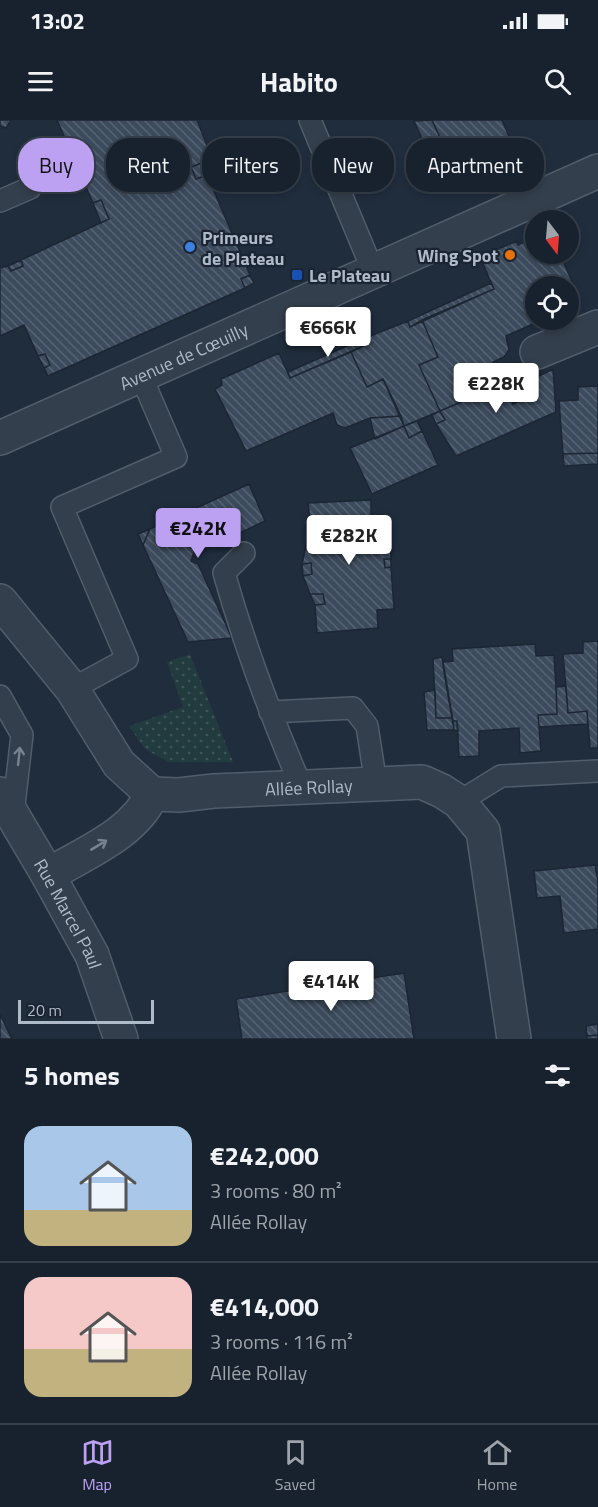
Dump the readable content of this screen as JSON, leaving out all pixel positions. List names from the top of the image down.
{
  "streets": {
    "street": ["Avenue de Cœuilly", "Allée Rollay", "Rue Marcel Paul"]
  },
  "places": {
    "other": ["Primeurs de Plateau", "Wing Spot"],
    "transit": ["Le Plateau"]
  },
  "scale_bar": "20 m",
  "north": "bottom",
  "page": {
    "status": "13:02",
    "header": "Habito",
    "chip": [
      "Buy",
      "Rent",
      "Filters",
      "New",
      "Apartment"
    ],
    "price": [
      "€666K",
      "€228K",
      "€242K",
      "€282K",
      "€414K"
    ],
    "scale": "20 m",
    "heading": "5 homes",
    "list": [
      {
        "name": "€242,000",
        "note": "3 rooms · 80 m² · Allée Rollay"
      },
      {
        "name": "€414,000",
        "note": "3 rooms · 116 m² · Allée Rollay"
      }
    ],
    "tabs": ["Map", "Saved", "Home"]
  }
}
